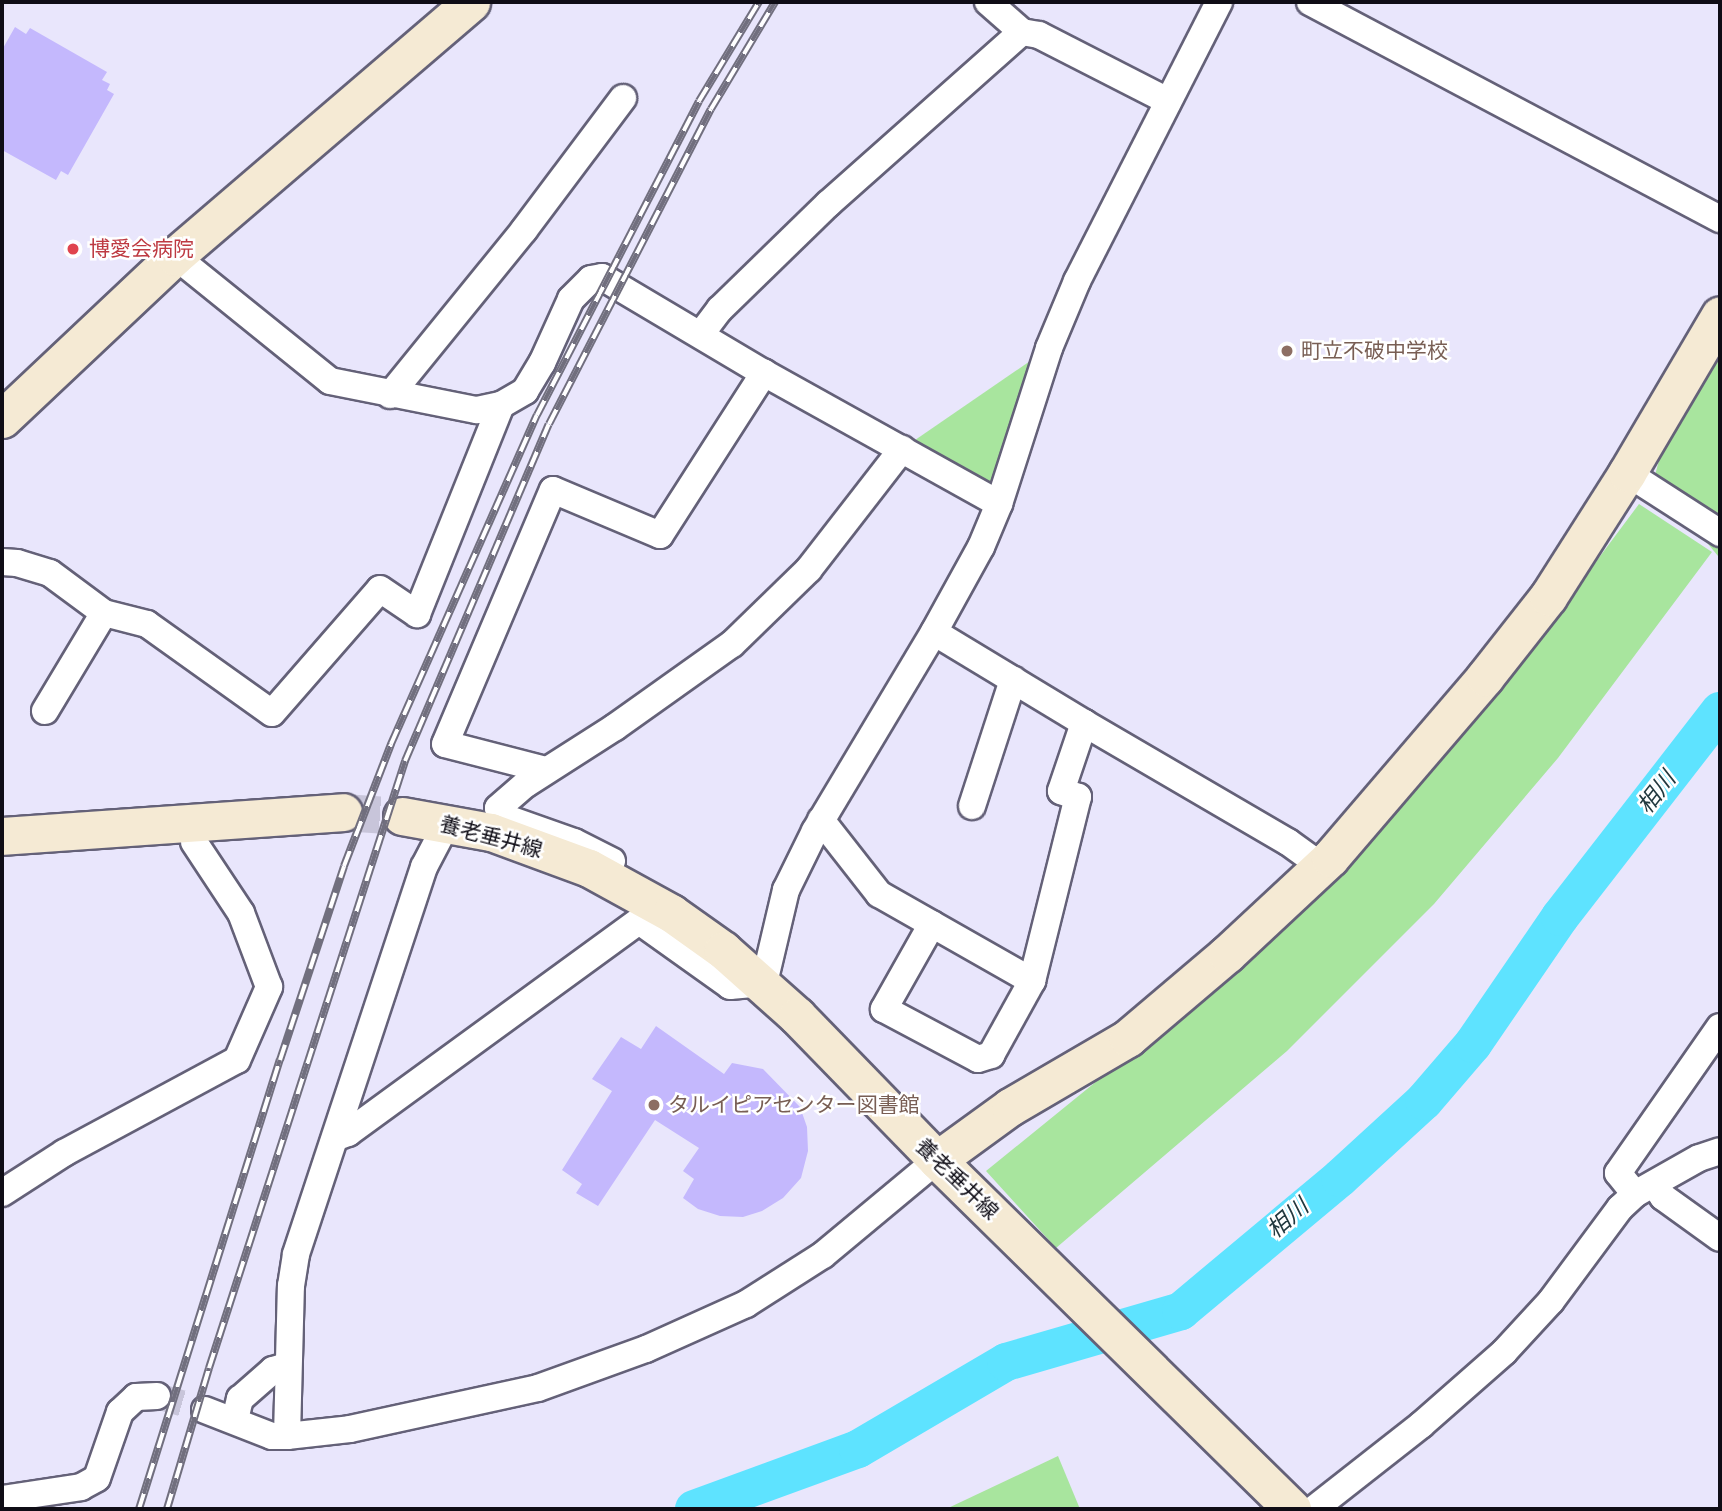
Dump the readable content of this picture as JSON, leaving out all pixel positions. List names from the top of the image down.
{
  "streets": {
    "street": ["養老垂井線"]
  },
  "water": ["相川"],
  "places": ["博愛会病院", "町立不破中学校", "タルイピアセンター図書館"]
}
